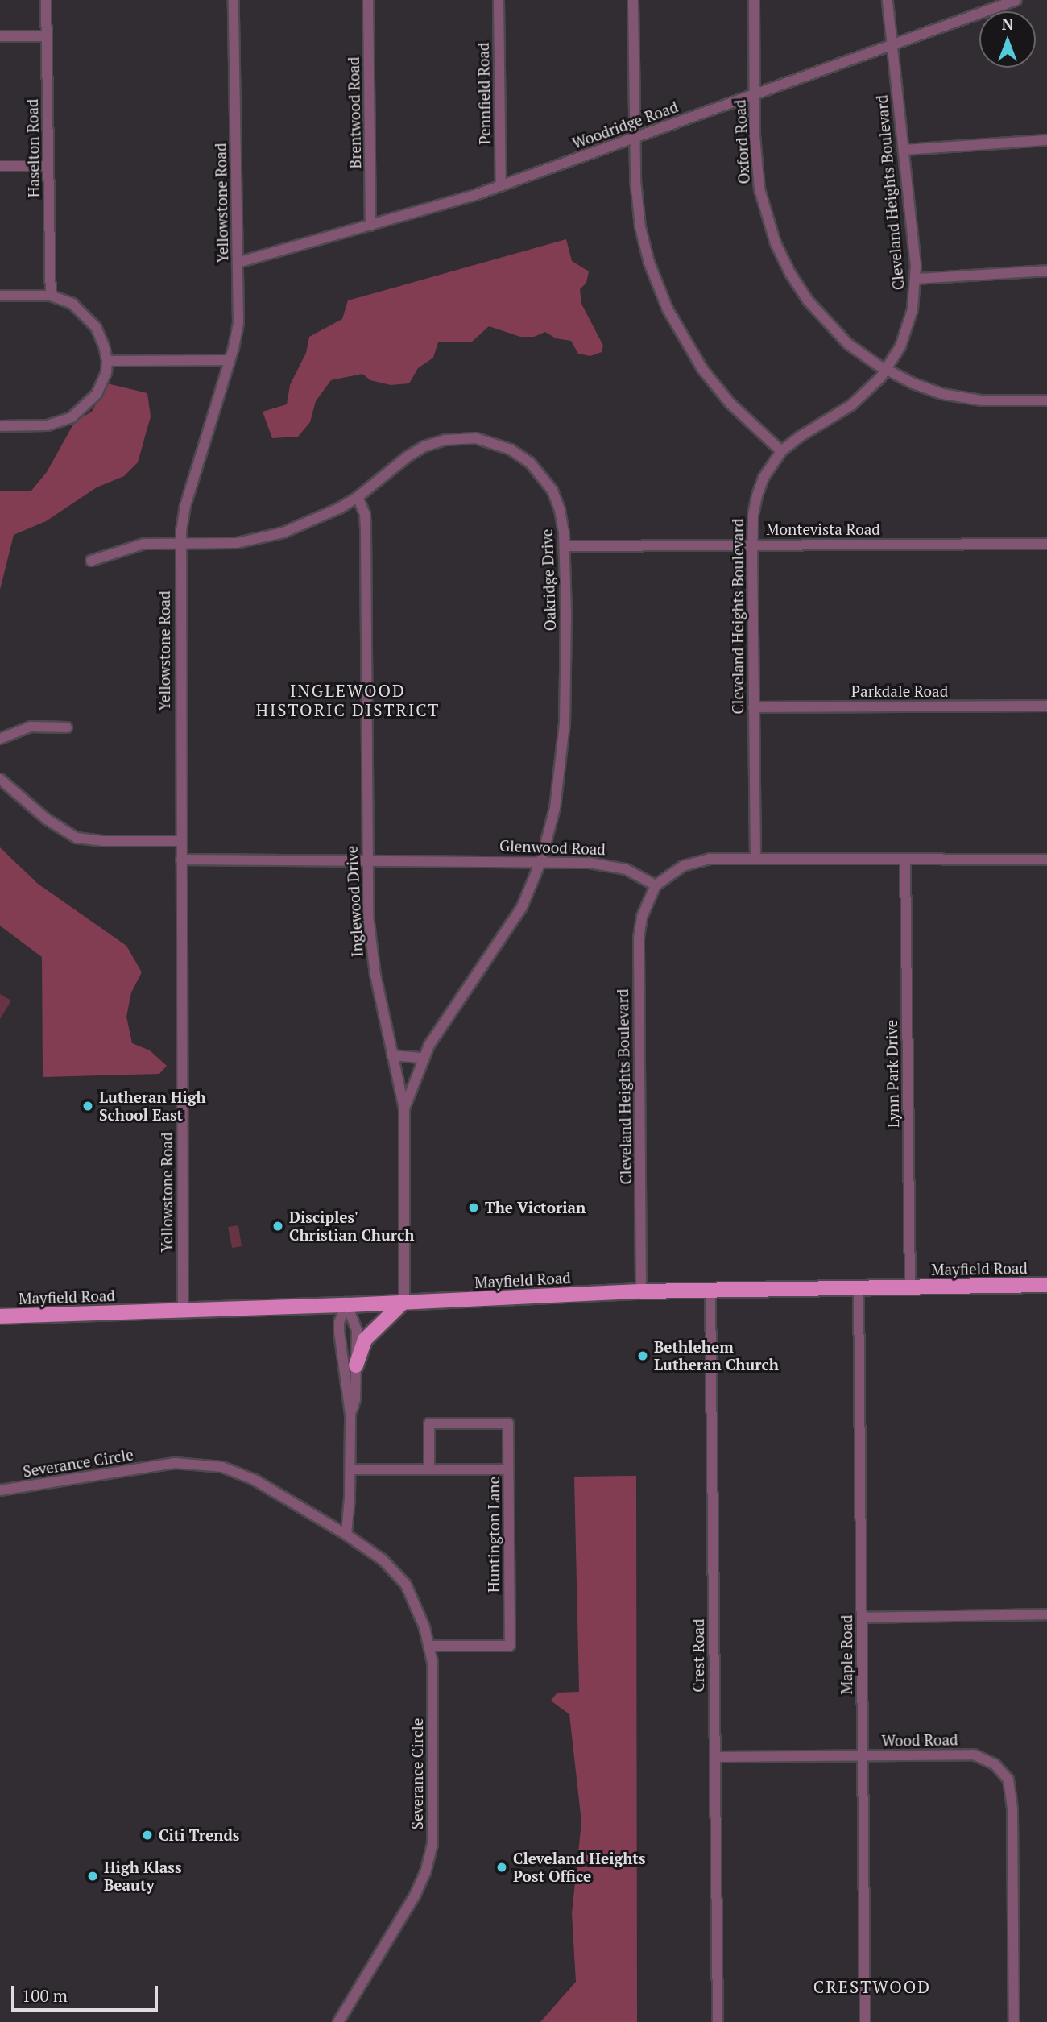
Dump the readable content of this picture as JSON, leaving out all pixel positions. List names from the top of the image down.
{
  "streets": {
    "main road": ["Mayfield Road"],
    "street": [
      "Pennfield Road",
      "Brentwood Road",
      "Woodridge Road",
      "Oxford Road",
      "Haselton Road",
      "Cleveland Heights Boulevard",
      "Yellowstone Road",
      "Montevista Road",
      "Oakridge Drive",
      "Parkdale Road",
      "Glenwood Road",
      "Inglewood Drive",
      "Lynn Park Drive",
      "Severance Circle",
      "Huntington Lane",
      "Maple Road",
      "Crest Road",
      "Wood Road"
    ]
  },
  "crossings": [
    ["Pennfield Road", "Woodridge Road"],
    ["Brentwood Road", "Woodridge Road"],
    ["Woodridge Road", "Oxford Road"],
    ["Woodridge Road", "Cleveland Heights Boulevard"],
    ["Woodridge Road", "Yellowstone Road"],
    ["Oxford Road", "Cleveland Heights Boulevard"],
    ["Cleveland Heights Boulevard", "Montevista Road"],
    ["Cleveland Heights Boulevard", "Parkdale Road"],
    ["Cleveland Heights Boulevard", "Glenwood Road"],
    ["Cleveland Heights Boulevard", "Mayfield Road"],
    ["Yellowstone Road", "Oakridge Drive"],
    ["Yellowstone Road", "Glenwood Road"],
    ["Yellowstone Road", "Mayfield Road"],
    ["Montevista Road", "Oakridge Drive"],
    ["Oakridge Drive", "Glenwood Road"],
    ["Oakridge Drive", "Inglewood Drive"],
    ["Glenwood Road", "Inglewood Drive"],
    ["Inglewood Drive", "Mayfield Road"],
    ["Lynn Park Drive", "Mayfield Road"],
    ["Mayfield Road", "Maple Road"],
    ["Mayfield Road", "Crest Road"],
    ["Severance Circle", "Huntington Lane"],
    ["Maple Road", "Wood Road"],
    ["Crest Road", "Wood Road"]
  ],
  "districts": ["INGLEWOOD HISTORIC DISTRICT", "CRESTWOOD"],
  "places": [
    "Lutheran High School East",
    "The Victorian",
    "Disciples' Christian Church",
    "Bethlehem Lutheran Church",
    "Citi Trends",
    "Cleveland Heights Post Office",
    "High Klass Beauty"
  ],
  "scale_bar": "100 m",
  "north": "top"
}
